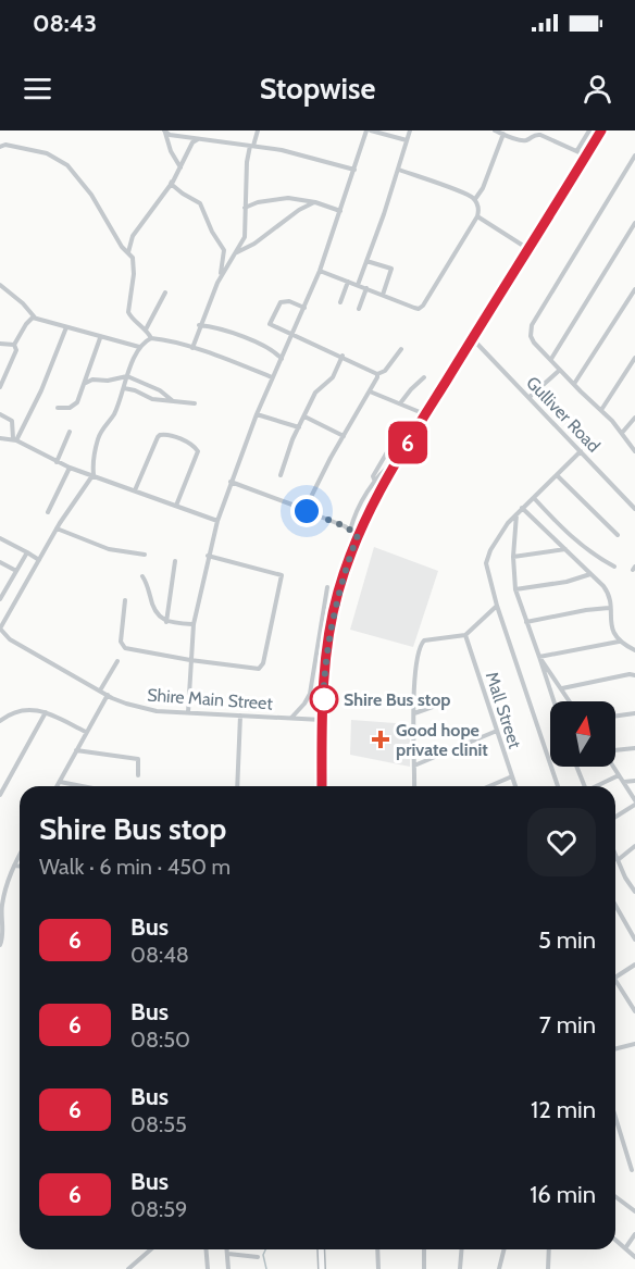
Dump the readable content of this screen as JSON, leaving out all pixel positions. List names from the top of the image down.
{
  "streets": {
    "street": ["Gulliver Road", "Shire Main Street", "Mall Street"]
  },
  "places": {
    "other": ["Shire Bus stop"],
    "health": ["Good hope private clinit"]
  },
  "lines": ["bus line 6"],
  "north": "top",
  "page": {
    "status": "08:43",
    "header": "Stopwise",
    "on_map": "6",
    "heading": ["Shire Bus stop", "Walk · 6 min · 450 m"],
    "list": [
      {
        "mark": "6",
        "name": "Bus",
        "note": "08:48",
        "value": "5 min"
      },
      {
        "mark": "6",
        "name": "Bus",
        "note": "08:50",
        "value": "7 min"
      },
      {
        "mark": "6",
        "name": "Bus",
        "note": "08:55",
        "value": "12 min"
      },
      {
        "mark": "6",
        "name": "Bus",
        "note": "08:59",
        "value": "16 min"
      }
    ]
  }
}
